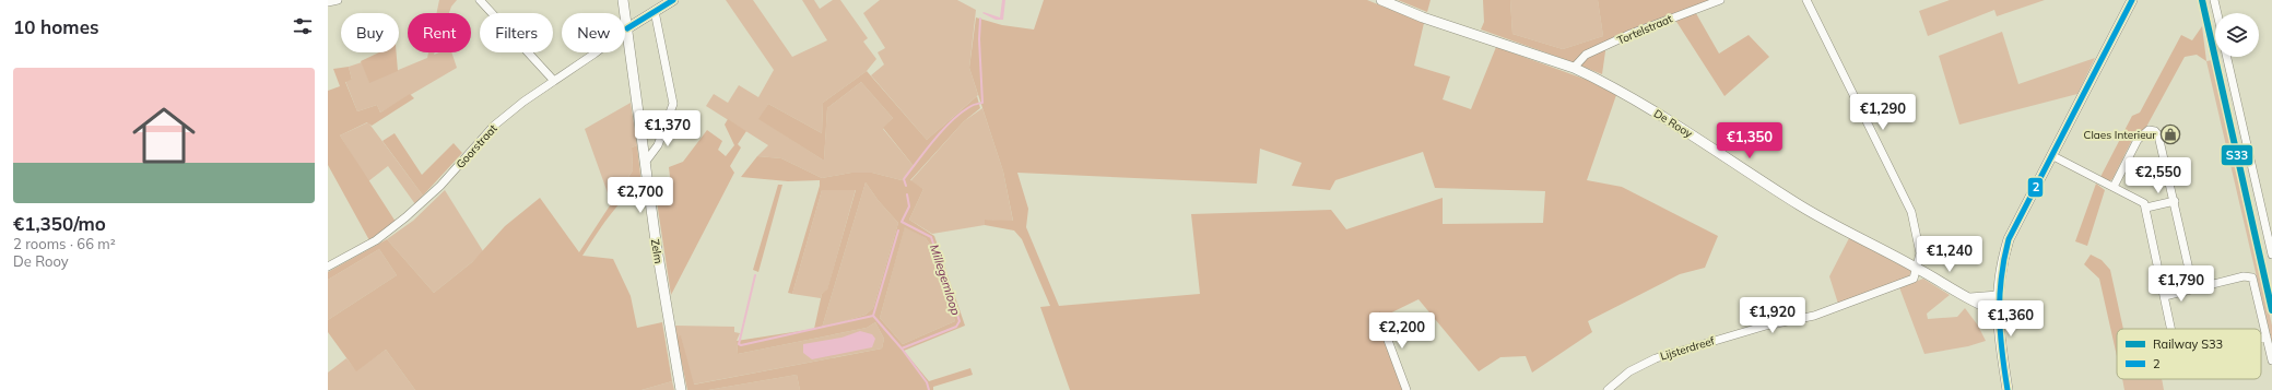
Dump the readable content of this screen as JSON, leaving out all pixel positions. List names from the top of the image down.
{
  "streets": {
    "street": [
      "Tortelstraat",
      "De Rooy",
      "Goorstraat",
      "Zelm",
      "Lijsterdreef"
    ]
  },
  "crossings": [
    ["Tortelstraat", "De Rooy"],
    ["De Rooy", "Lijsterdreef"],
    ["Goorstraat", "Zelm"]
  ],
  "water": ["Millegemloop"],
  "places": {
    "shop": ["Claes Interieur"]
  },
  "lines": ["rail line S33", "transit line 2"],
  "legend": ["Railway S33", "2"],
  "page": {
    "heading": "10 homes",
    "chip": [
      "Buy",
      "Rent",
      "Filters",
      "New"
    ],
    "list": [
      {
        "name": "€1,350/mo",
        "note": "2 rooms · 66 m² · De Rooy"
      }
    ],
    "price": [
      "€1,290",
      "€1,370",
      "€1,350",
      "€2,550",
      "€2,700",
      "€1,240",
      "€1,790",
      "€1,920",
      "€1,360",
      "€2,200"
    ]
  }
}
